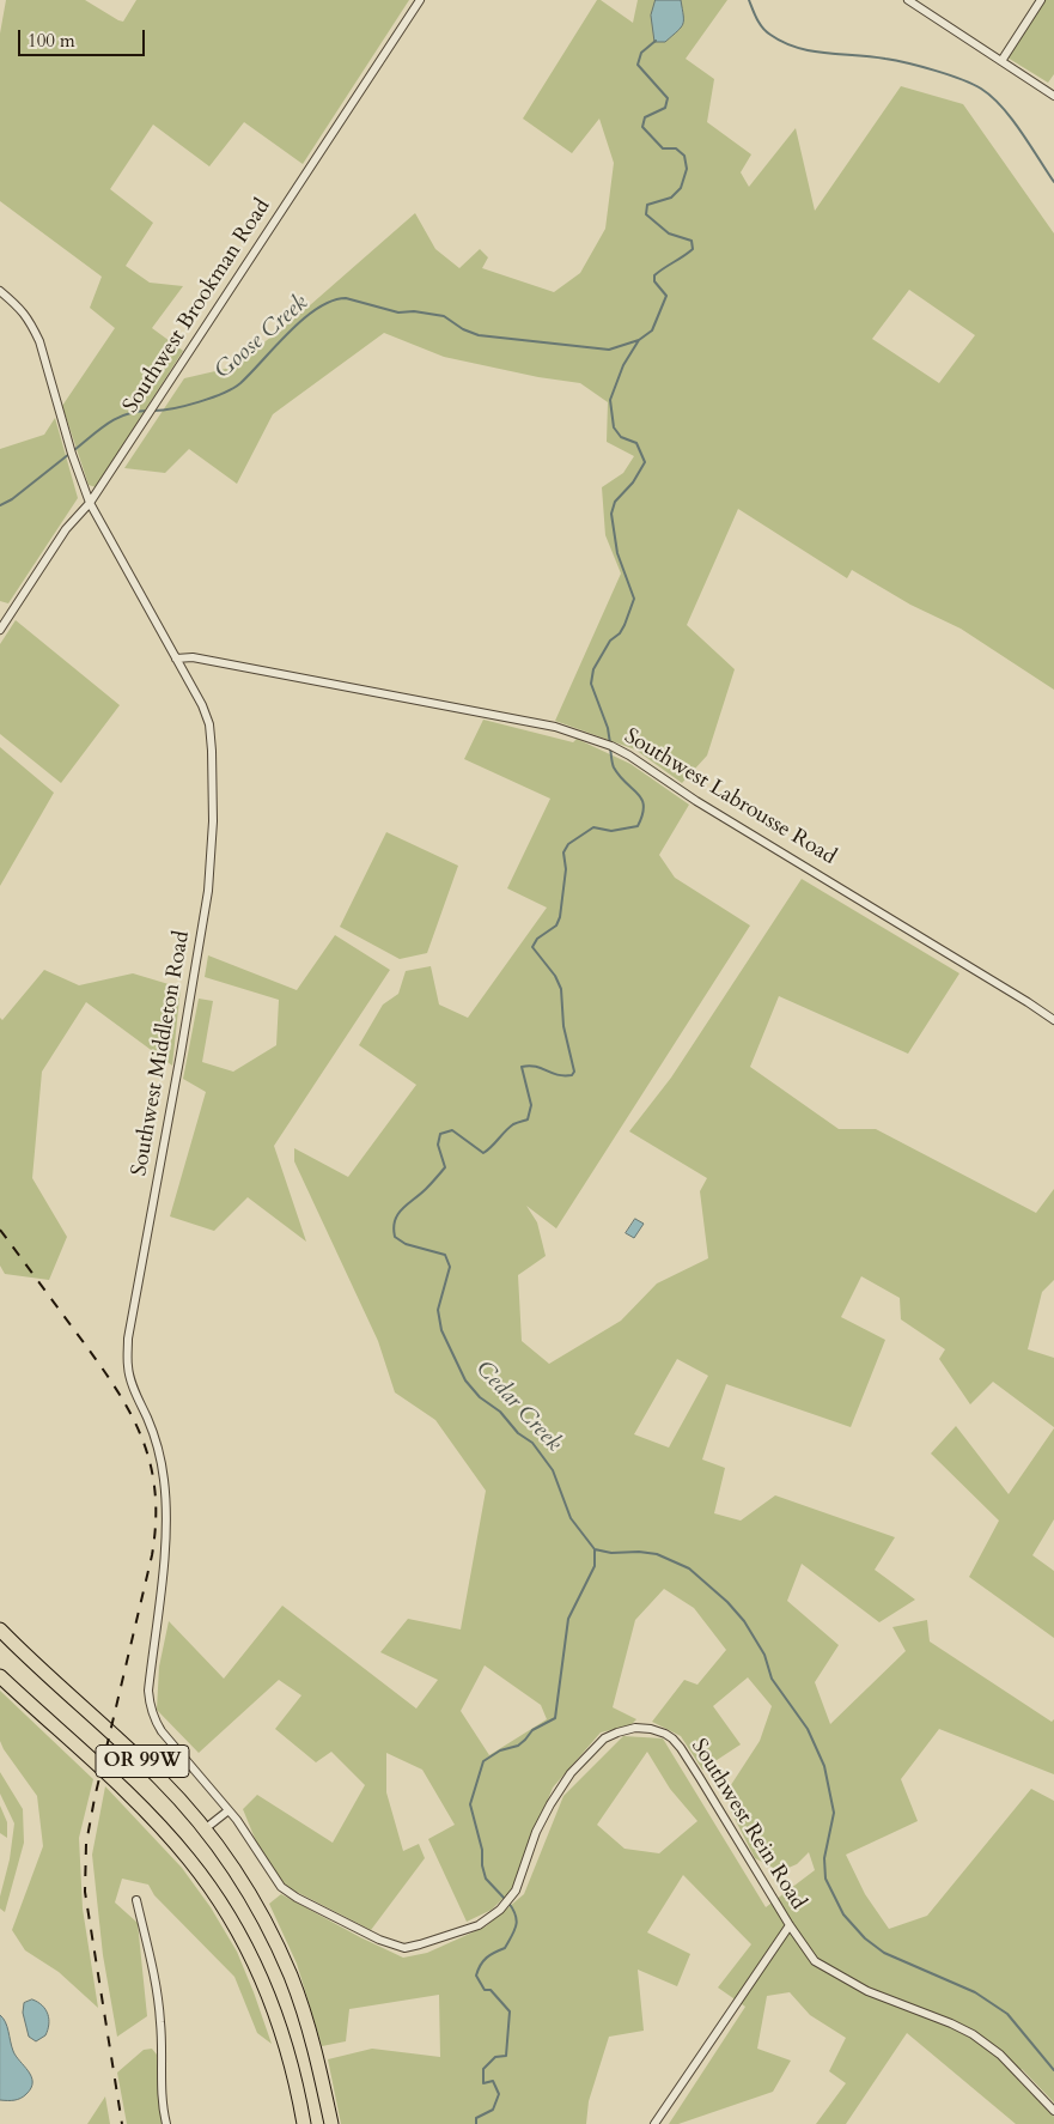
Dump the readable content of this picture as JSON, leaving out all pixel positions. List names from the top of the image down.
{
  "streets": {
    "highway": ["OR 99W"],
    "street": [
      "Southwest Brookman Road",
      "Southwest Labrousse Road",
      "Southwest Middleton Road",
      "Southwest Rein Road"
    ]
  },
  "crossings": [
    ["Southwest Brookman Road", "Southwest Middleton Road"],
    ["Southwest Labrousse Road", "Southwest Middleton Road"],
    ["Southwest Middleton Road", "Southwest Rein Road"]
  ],
  "water": ["Goose Creek", "Cedar Creek"],
  "scale_bar": "100 m"
}
